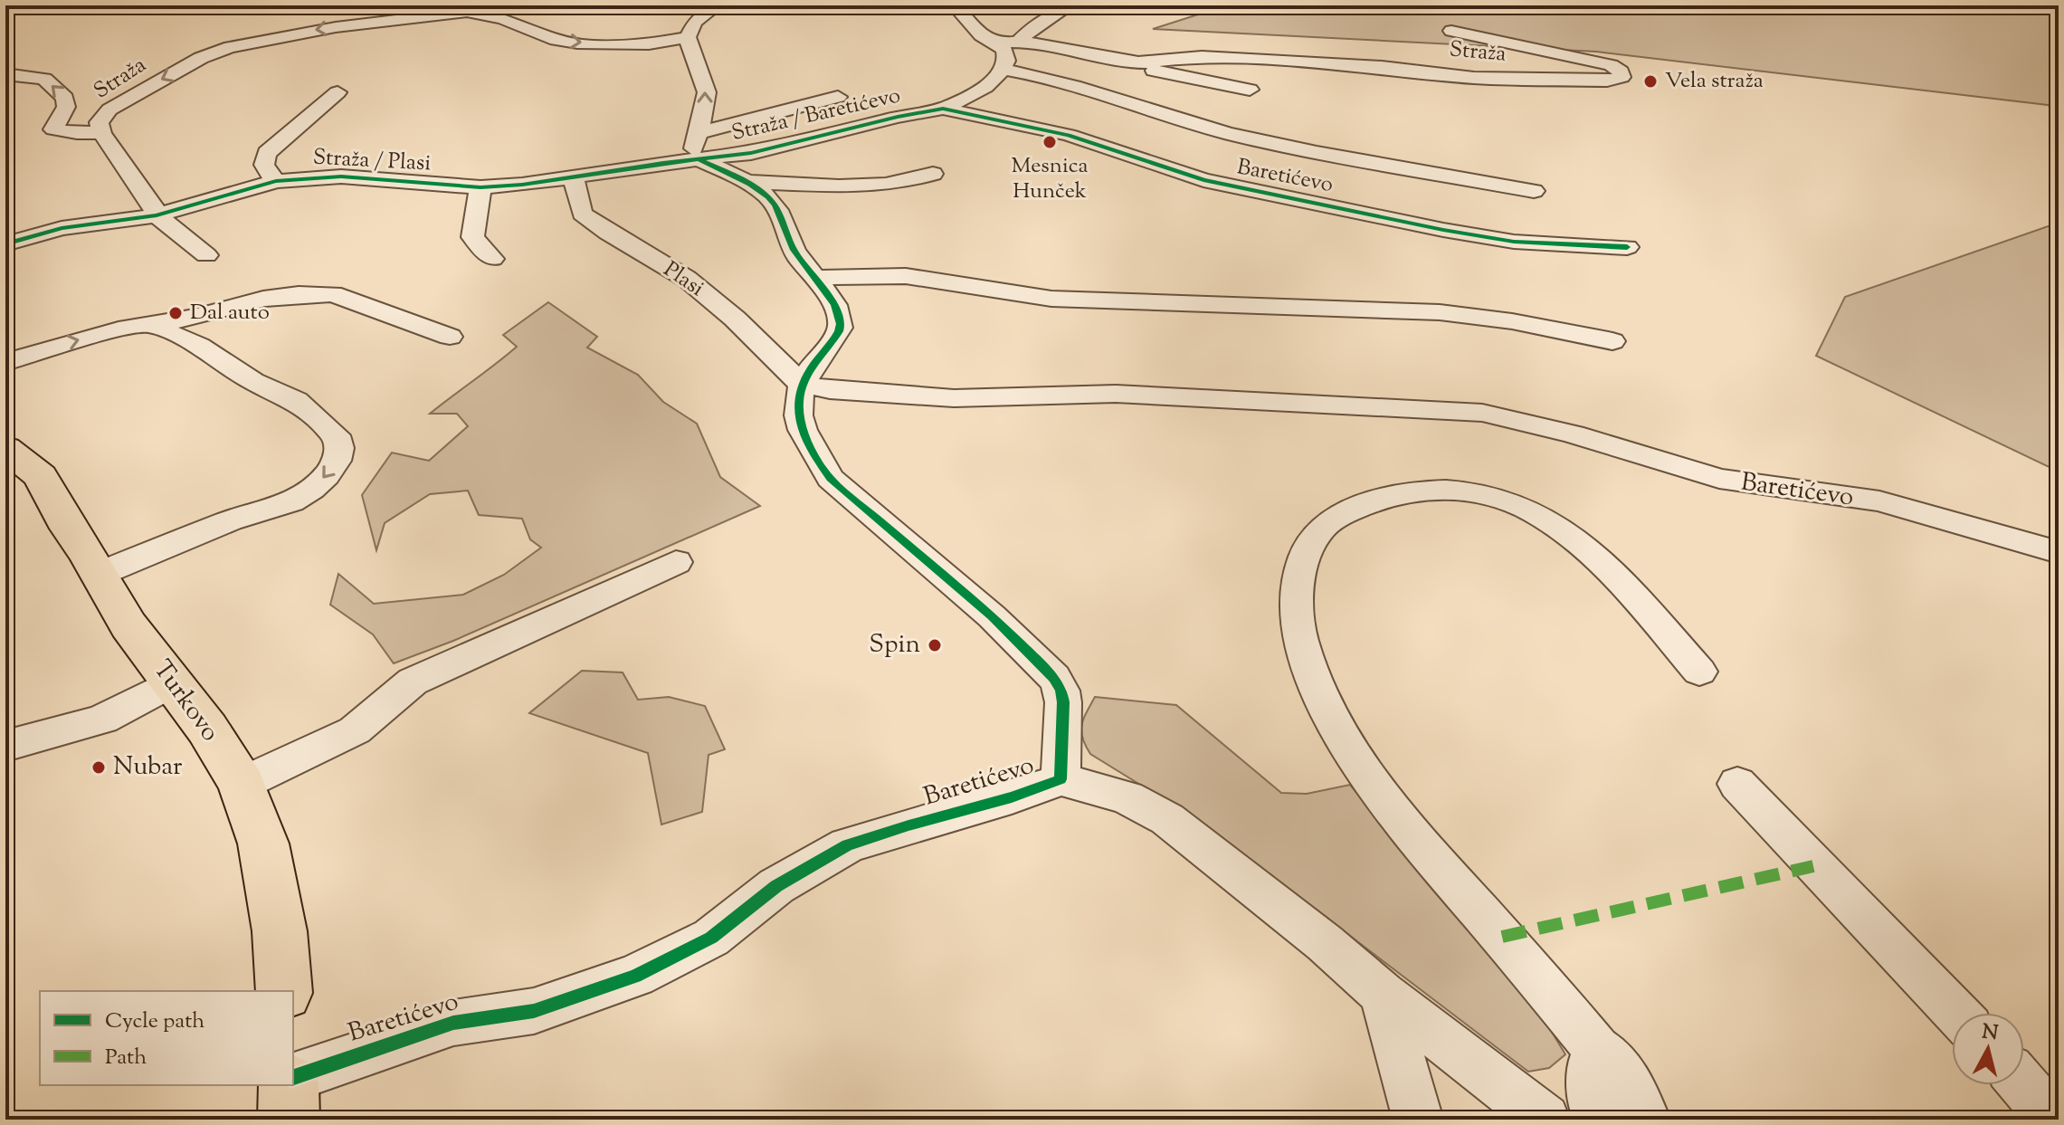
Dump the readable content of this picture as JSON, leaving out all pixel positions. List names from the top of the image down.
{
  "streets": {
    "main road": ["Turkovo"],
    "street": [
      "Straža",
      "Straža / Baretićevo",
      "Straža / Plasi",
      "Baretićevo",
      "Plasi"
    ]
  },
  "crossings": [
    ["Straža", "Straža / Plasi"],
    ["Straža / Baretićevo", "Straža / Plasi"],
    ["Straža / Baretićevo", "Baretićevo"],
    ["Straža / Plasi", "Plasi"],
    ["Baretićevo", "Plasi"]
  ],
  "places": [
    "Vela straža",
    "Mesnica Hunček",
    "Dal auto",
    "Spin",
    "Nubar"
  ],
  "legend": ["Cycle path", "Path"],
  "north": "top"
}
